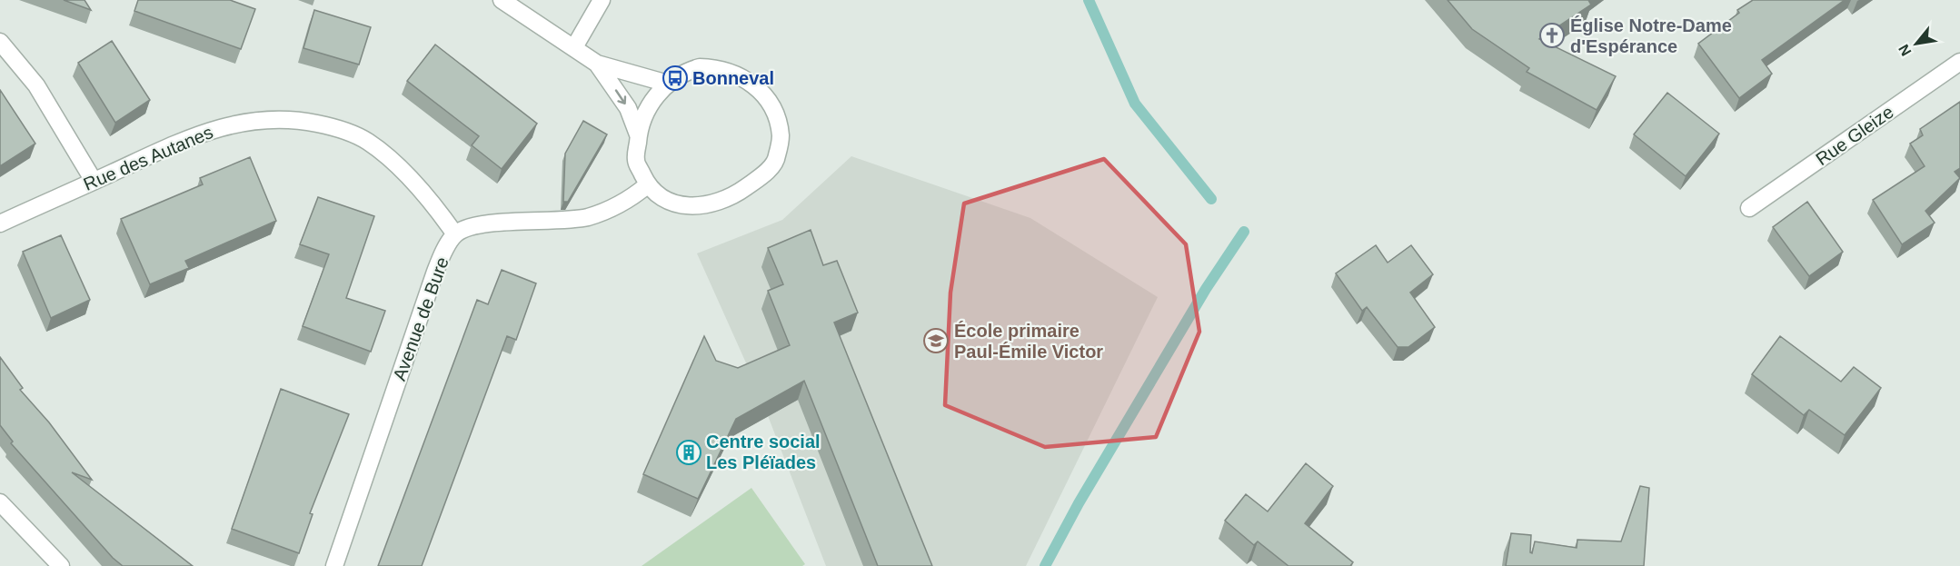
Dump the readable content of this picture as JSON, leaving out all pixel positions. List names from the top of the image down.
{
  "streets": {
    "street": ["Rue Gleize", "Rue des Autanes", "Avenue de Bure"]
  },
  "crossings": [
    ["Rue des Autanes", "Avenue de Bure"]
  ],
  "places": {
    "church": ["Église Notre-Dame d'Espérance"],
    "bus stop": ["Bonneval"],
    "school or university": ["École primaire Paul-Émile Victor"],
    "building": ["Centre social Les Pléïades"]
  },
  "north": "bottom left"
}
